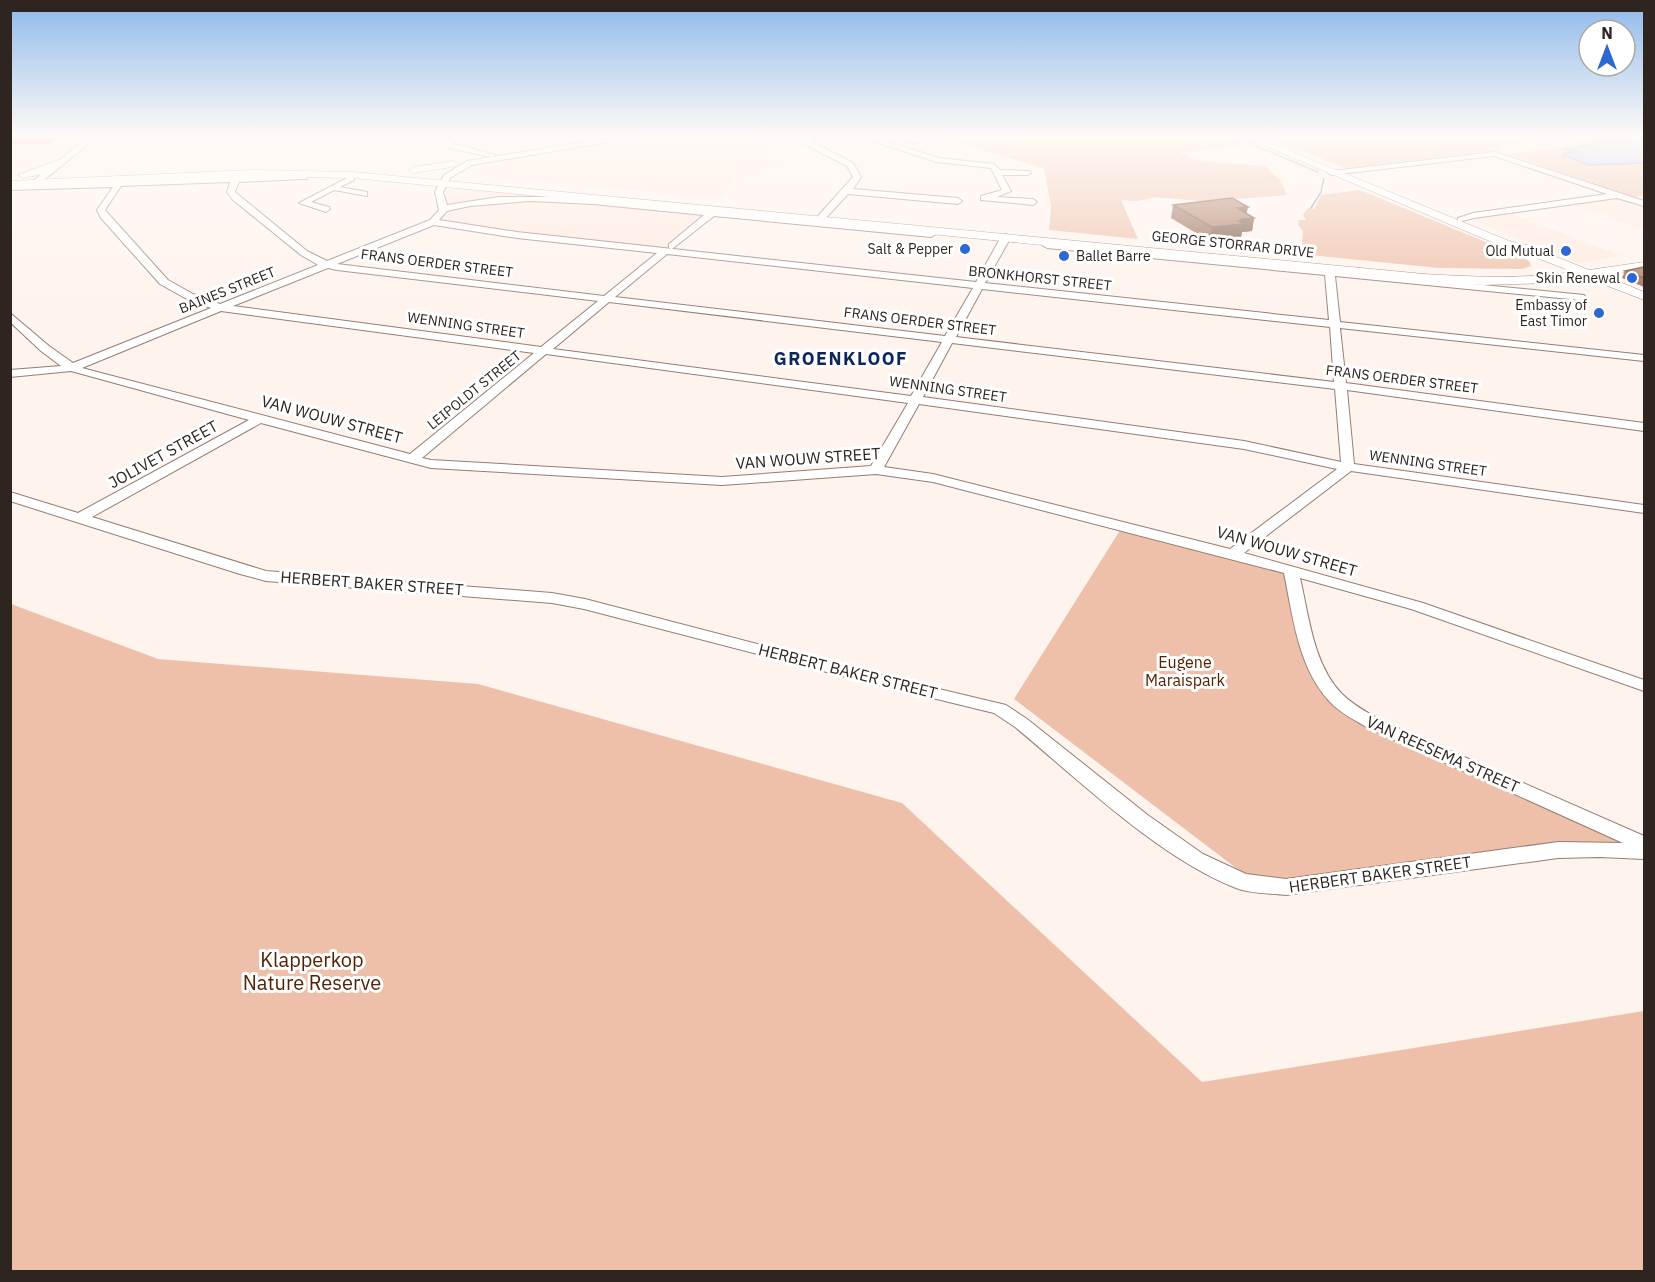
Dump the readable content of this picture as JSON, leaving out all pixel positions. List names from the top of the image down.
{
  "streets": {
    "main road": ["GEORGE STORRAR DRIVE"],
    "street": [
      "FRANS OERDER STREET",
      "BRONKHORST STREET",
      "BAINES STREET",
      "WENNING STREET",
      "LEIPOLDT STREET",
      "VAN WOUW STREET",
      "JOLIVET STREET",
      "HERBERT BAKER STREET",
      "VAN REESEMA STREET"
    ]
  },
  "crossings": [
    ["GEORGE STORRAR DRIVE", "LEIPOLDT STREET"],
    ["FRANS OERDER STREET", "BAINES STREET"],
    ["FRANS OERDER STREET", "LEIPOLDT STREET"],
    ["BRONKHORST STREET", "BAINES STREET"],
    ["BRONKHORST STREET", "LEIPOLDT STREET"],
    ["BAINES STREET", "WENNING STREET"],
    ["BAINES STREET", "VAN WOUW STREET"],
    ["WENNING STREET", "LEIPOLDT STREET"],
    ["LEIPOLDT STREET", "VAN WOUW STREET"],
    ["VAN WOUW STREET", "JOLIVET STREET"],
    ["VAN WOUW STREET", "VAN REESEMA STREET"],
    ["JOLIVET STREET", "HERBERT BAKER STREET"]
  ],
  "districts": ["GROENKLOOF"],
  "parks": ["Eugene Maraispark", "Klapperkop Nature Reserve"],
  "places": [
    "Salt & Pepper",
    "Old Mutual",
    "Ballet Barre",
    "Skin Renewal",
    "Embassy of East Timor"
  ],
  "north": "top"
}
